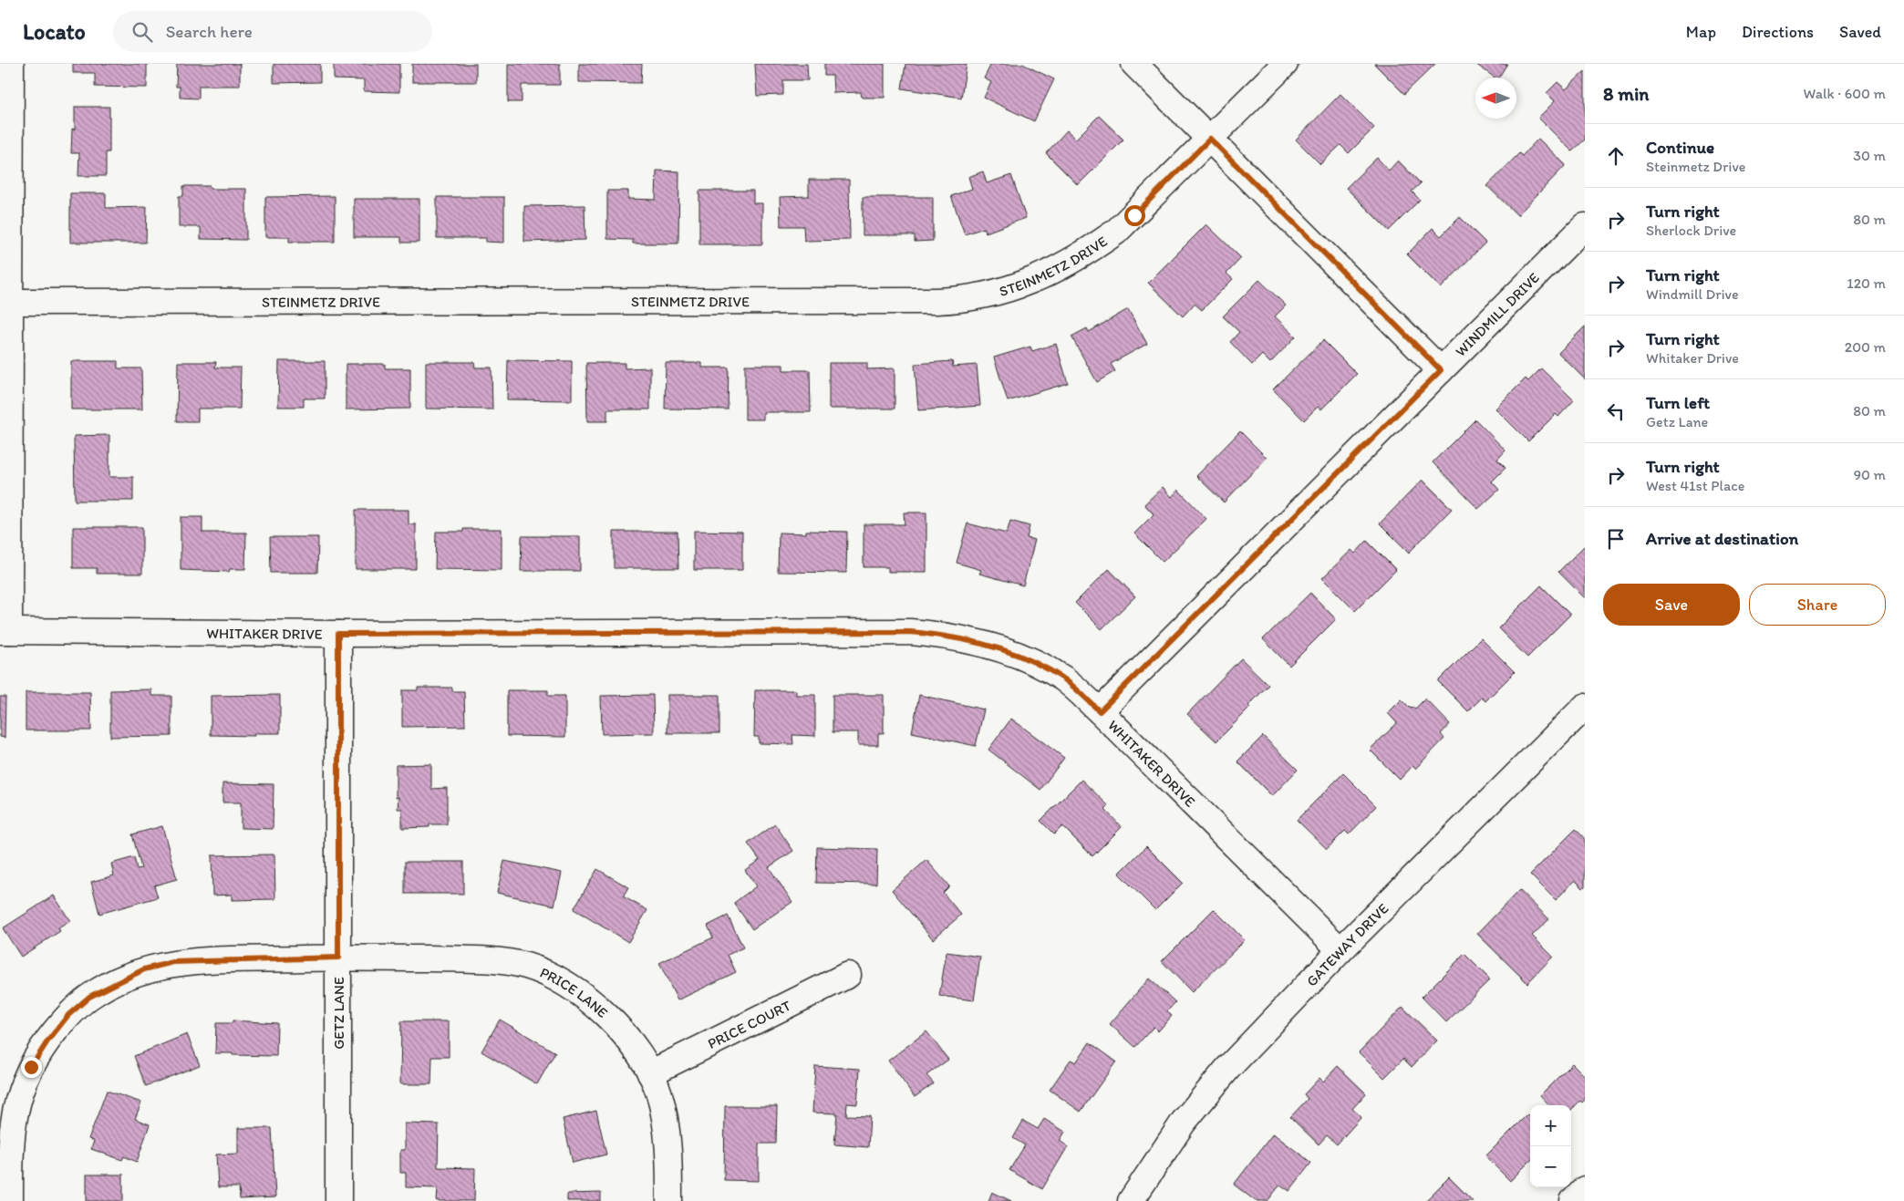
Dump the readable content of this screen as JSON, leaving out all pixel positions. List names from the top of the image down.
{
  "streets": {
    "street": [
      "STEINMETZ DRIVE",
      "WINDMILL DRIVE",
      "WHITAKER DRIVE",
      "GATEWAY DRIVE",
      "PRICE LANE",
      "GETZ LANE",
      "PRICE COURT"
    ]
  },
  "crossings": [
    ["WINDMILL DRIVE", "WHITAKER DRIVE"],
    ["WHITAKER DRIVE", "GATEWAY DRIVE"],
    ["WHITAKER DRIVE", "GETZ LANE"],
    ["PRICE LANE", "GETZ LANE"],
    ["PRICE LANE", "PRICE COURT"]
  ],
  "north": "left",
  "page": {
    "header": "Locato",
    "search": "Search here",
    "nav": ["Map", "Directions", "Saved"],
    "heading": ["8 min", "Walk · 600 m"],
    "list": [
      ["Continue", "Steinmetz Drive", "30 m"],
      ["Turn right", "Sherlock Drive", "80 m"],
      ["Turn right", "Windmill Drive", "120 m"],
      ["Turn right", "Whitaker Drive", "200 m"],
      ["Turn left", "Getz Lane", "80 m"],
      ["Turn right", "West 41st Place", "90 m"],
      "Arrive at destination"
    ],
    "buttons": ["Save", "Share"],
    "map_buttons": ["+", "−"]
  }
}
